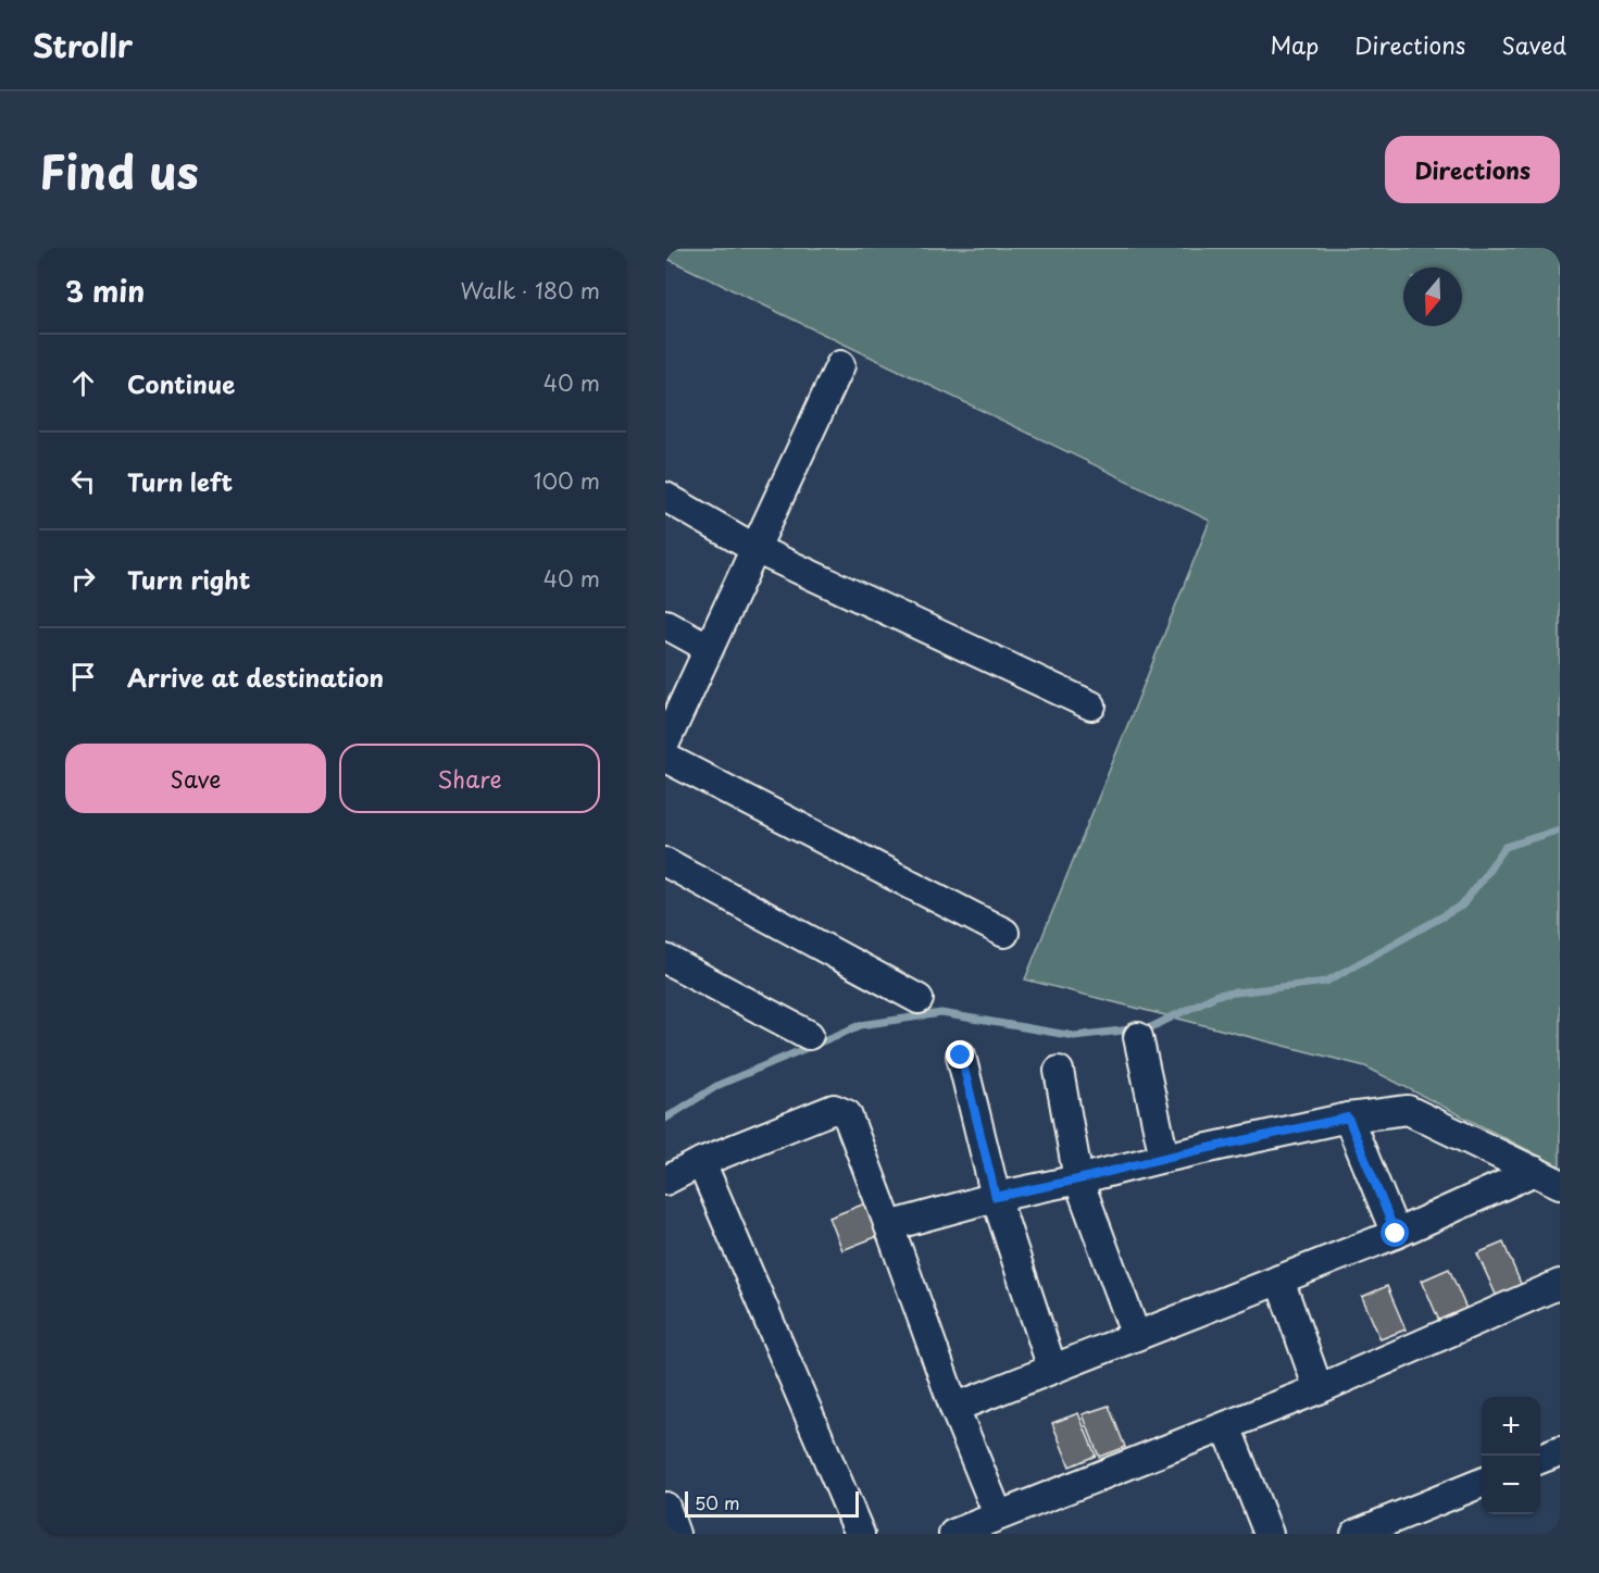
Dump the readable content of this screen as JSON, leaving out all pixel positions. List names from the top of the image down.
{
  "scale_bar": "50 m",
  "north": "bottom",
  "page": {
    "header": "Strollr",
    "nav": ["Map", "Directions", "Saved"],
    "title": "Find us",
    "buttons": [
      "Directions",
      ["Save", "Share"]
    ],
    "heading": ["3 min", "Walk · 180 m"],
    "list": [
      ["Continue", "40 m"],
      ["Turn left", "100 m"],
      ["Turn right", "40 m"],
      "Arrive at destination"
    ],
    "map_buttons": ["+", "−"],
    "scale": "50 m"
  }
}
